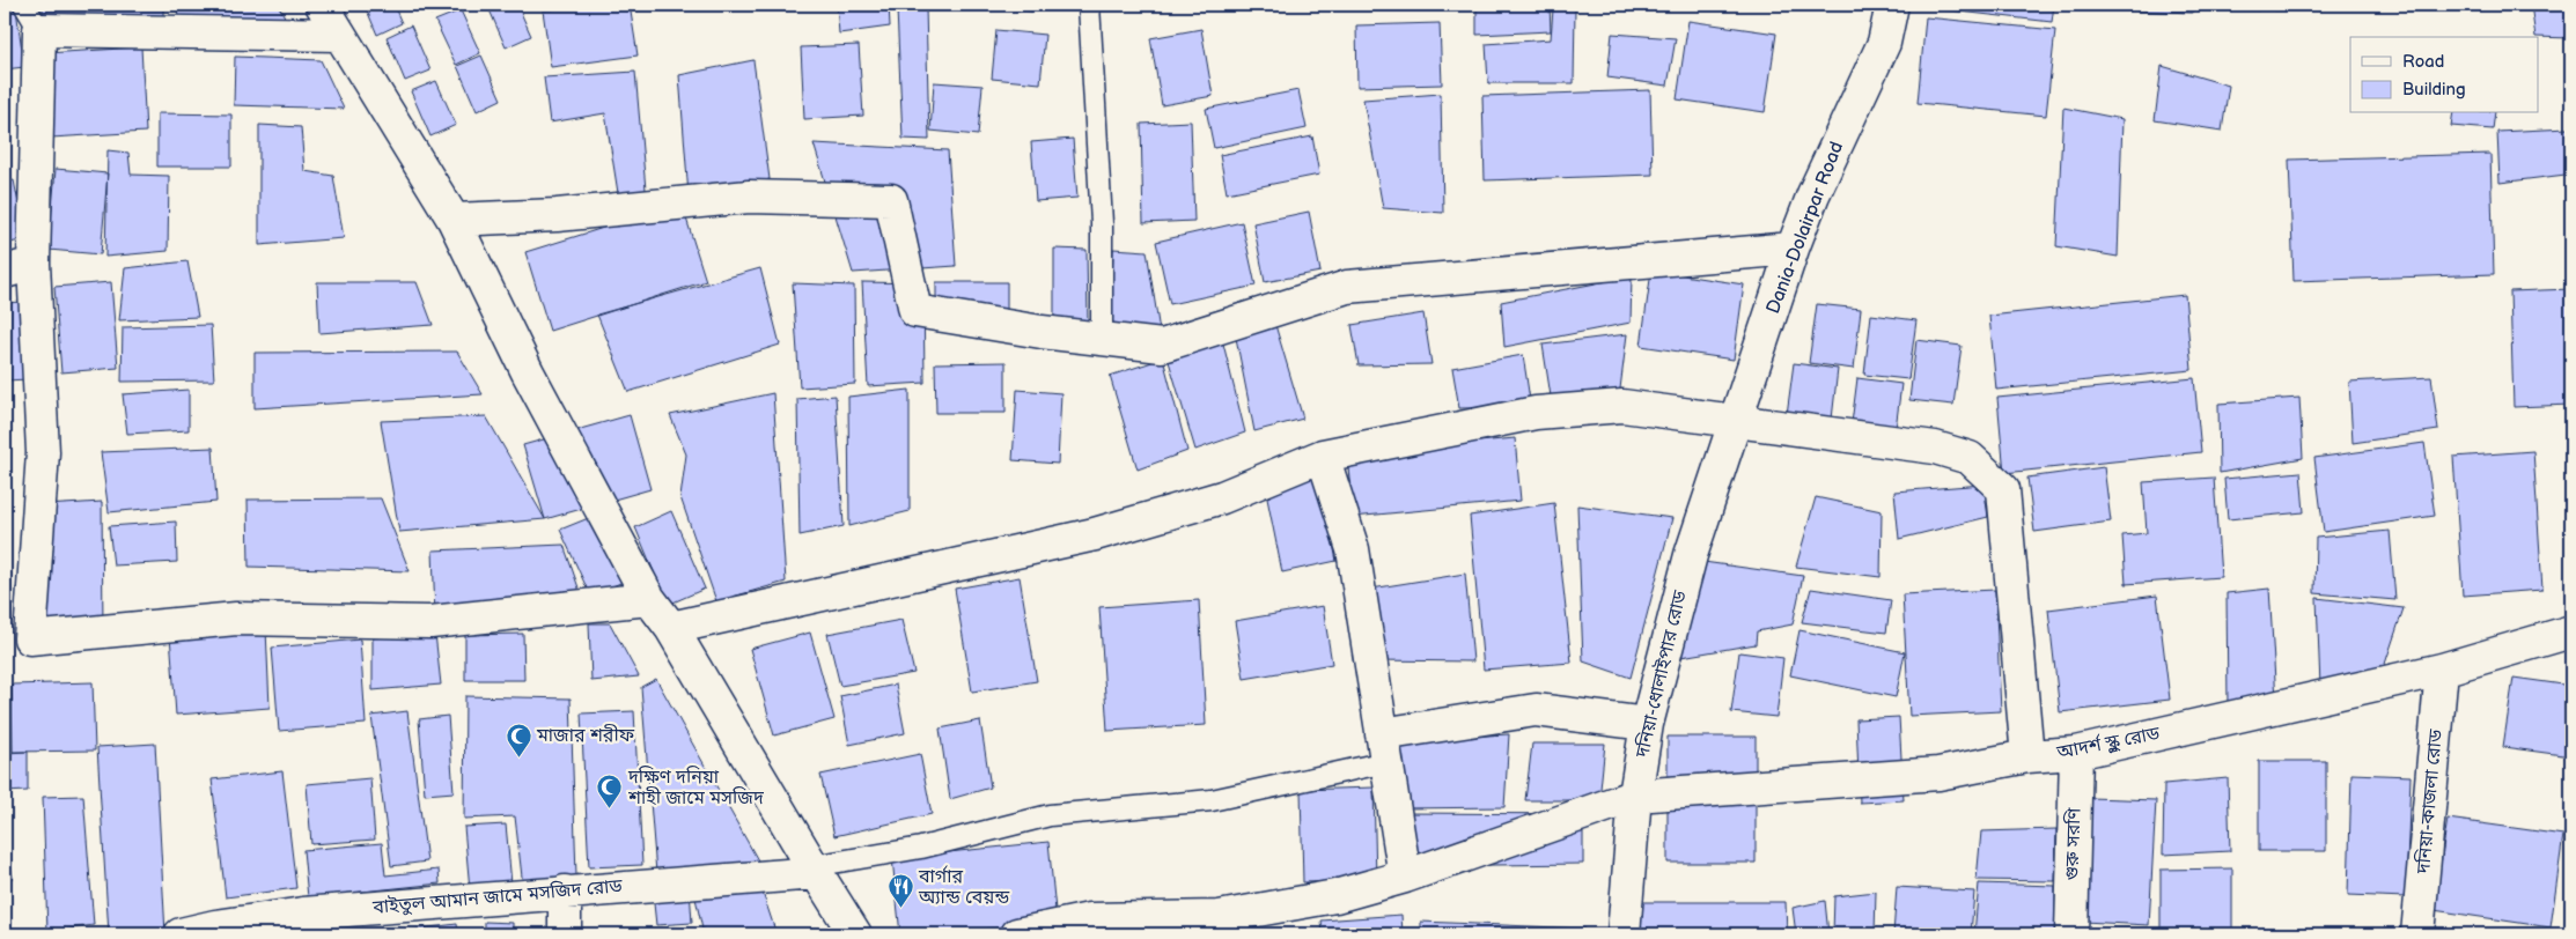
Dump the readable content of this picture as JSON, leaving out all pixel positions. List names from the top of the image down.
{
  "streets": {
    "street": [
      "Dania-Dolairpar Road",
      "দনিয়া-ধোলাইপার রোড",
      "আদর্শ স্কুল রোড",
      "দনিয়া-কাজলা রোড",
      "গুরু সরণি",
      "বাইতুল আমান জামে মসজিদ রোড"
    ]
  },
  "crossings": [
    ["Dania-Dolairpar Road", "দনিয়া-ধোলাইপার রোড"],
    ["দনিয়া-ধোলাইপার রোড", "আদর্শ স্কুল রোড"],
    ["আদর্শ স্কুল রোড", "দনিয়া-কাজলা রোড"],
    ["আদর্শ স্কুল রোড", "গুরু সরণি"]
  ],
  "places": {
    "mosque": ["মাজার শরীফ", "দক্ষিণ দনিয়া শাহী জামে মসজিদ"],
    "restaurant": ["বার্গার অ্যান্ড বেয়ন্ড"]
  },
  "legend": ["Road", "Building"]
}
